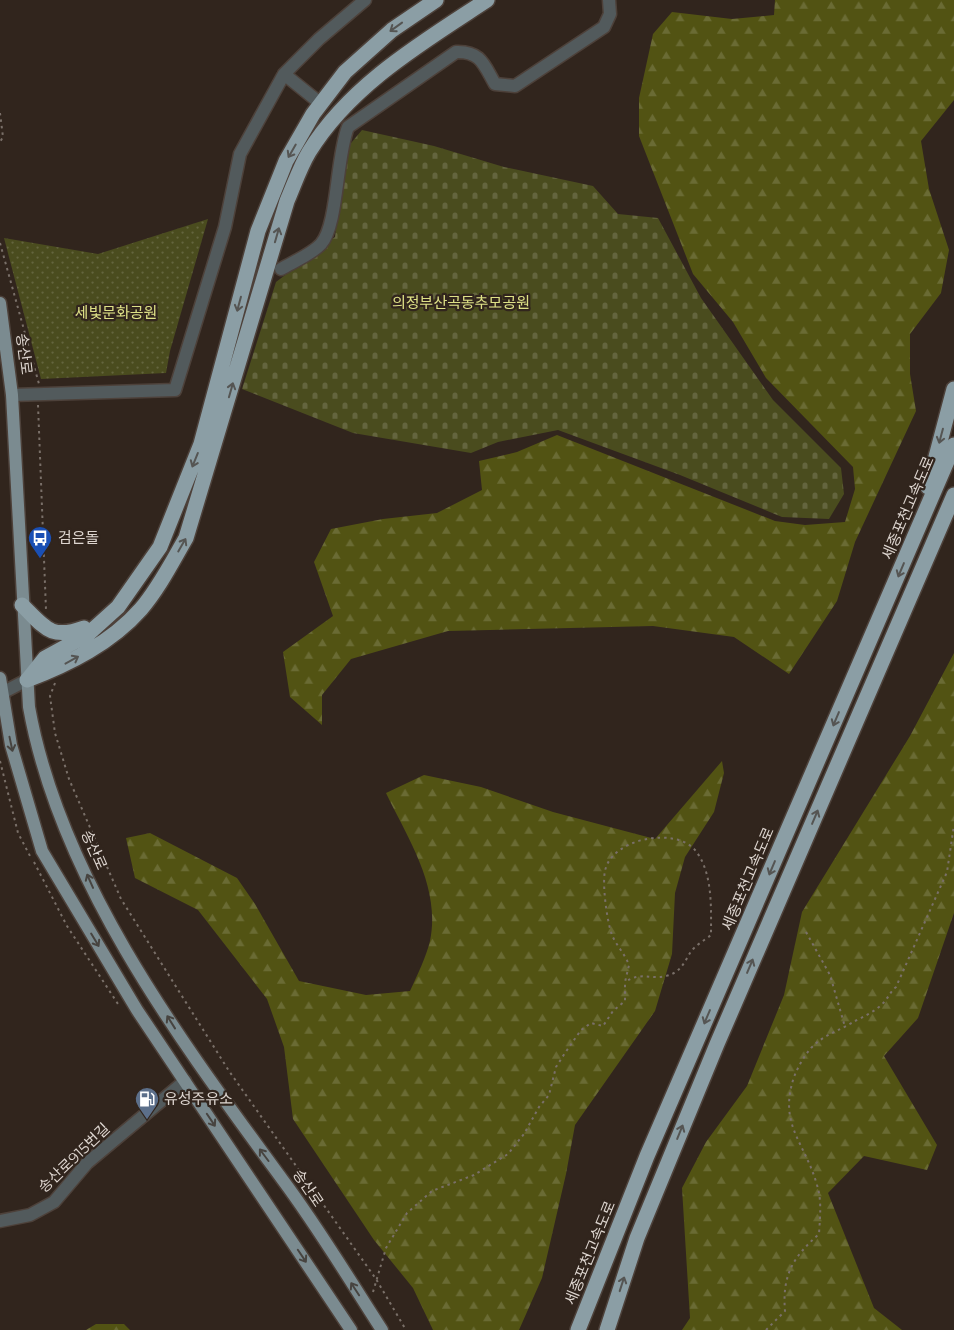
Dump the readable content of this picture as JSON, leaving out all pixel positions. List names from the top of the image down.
{
  "streets": {
    "highway": ["세종포천고속도로"],
    "main road": ["송산로"],
    "street": ["송산로915번길"]
  },
  "parks": ["의정부산곡동추모공원", "세빛문화공원"],
  "places": {
    "bus stop": ["검은돌"],
    "fuel station": ["유성주유소"]
  }
}
